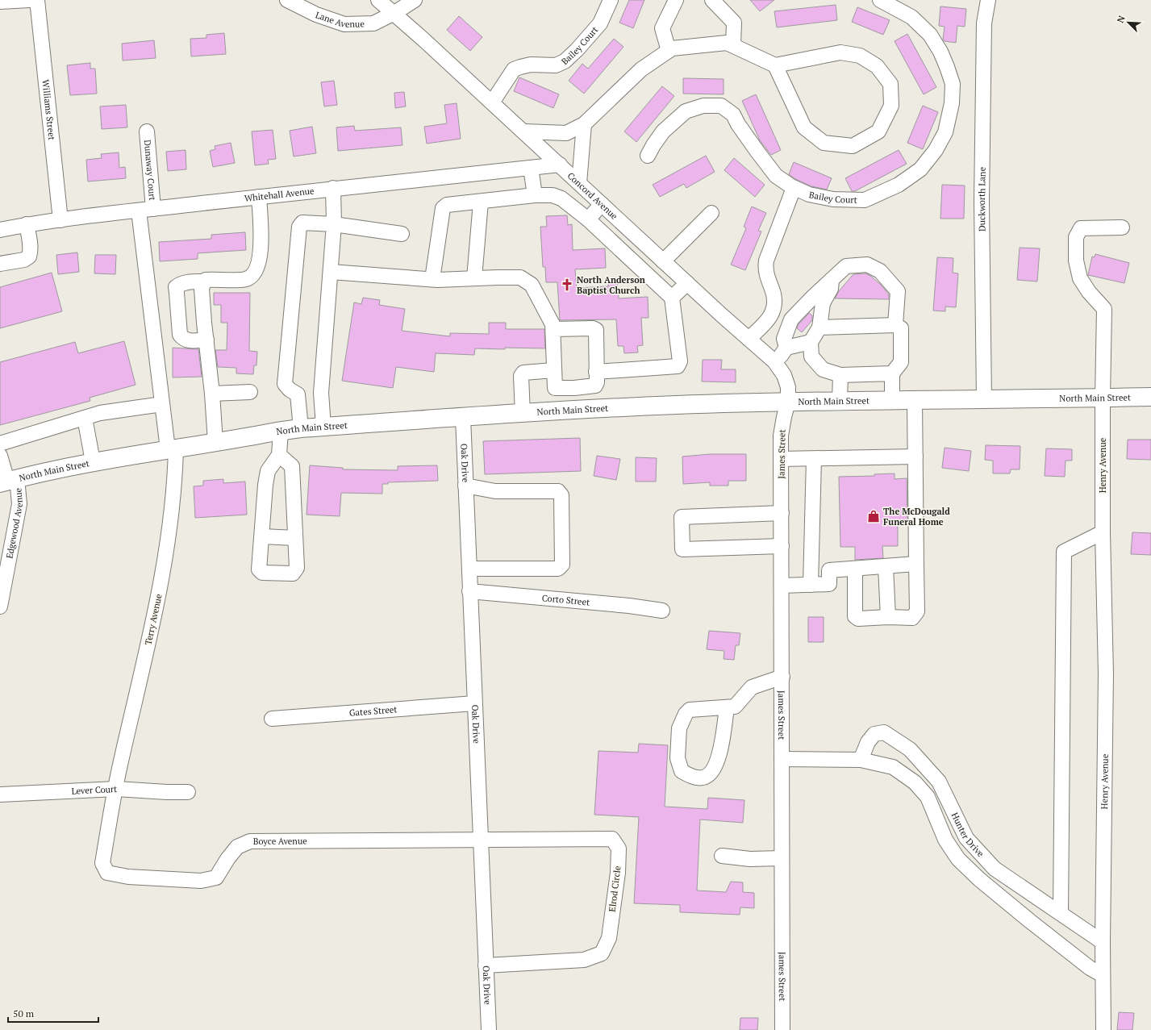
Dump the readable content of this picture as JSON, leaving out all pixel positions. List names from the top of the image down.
{
  "streets": {
    "main road": ["North Main Street"],
    "street": [
      "Lane Avenue",
      "Bailey Court",
      "Williams Street",
      "Dunaway Court",
      "Whitehall Avenue",
      "Concord Avenue",
      "Duckworth Lane",
      "James Street",
      "Oak Drive",
      "Henry Avenue",
      "Edgewood Avenue",
      "Corto Street",
      "Terry Avenue",
      "Gates Street",
      "Lever Court",
      "Hunter Drive",
      "Boyce Avenue",
      "Elrod Circle"
    ]
  },
  "crossings": [
    ["Lane Avenue", "Concord Avenue"],
    ["Bailey Court", "Concord Avenue"],
    ["Williams Street", "Whitehall Avenue"],
    ["Dunaway Court", "Whitehall Avenue"],
    ["Whitehall Avenue", "Concord Avenue"],
    ["Whitehall Avenue", "Terry Avenue"],
    ["Concord Avenue", "North Main Street"],
    ["Concord Avenue", "James Street"],
    ["Duckworth Lane", "North Main Street"],
    ["North Main Street", "James Street"],
    ["North Main Street", "Oak Drive"],
    ["North Main Street", "Henry Avenue"],
    ["North Main Street", "Edgewood Avenue"],
    ["North Main Street", "Terry Avenue"],
    ["Oak Drive", "Corto Street"],
    ["Oak Drive", "Gates Street"],
    ["Oak Drive", "Boyce Avenue"],
    ["Oak Drive", "Elrod Circle"],
    ["Henry Avenue", "Hunter Drive"],
    ["Terry Avenue", "Lever Court"],
    ["Terry Avenue", "Boyce Avenue"],
    ["Lever Court", "Boyce Avenue"],
    ["Boyce Avenue", "Elrod Circle"]
  ],
  "places": {
    "church": ["North Anderson Baptist Church"],
    "shop": ["The McDougald Funeral Home"]
  },
  "scale_bar": "50 m",
  "north": "top left"
}
